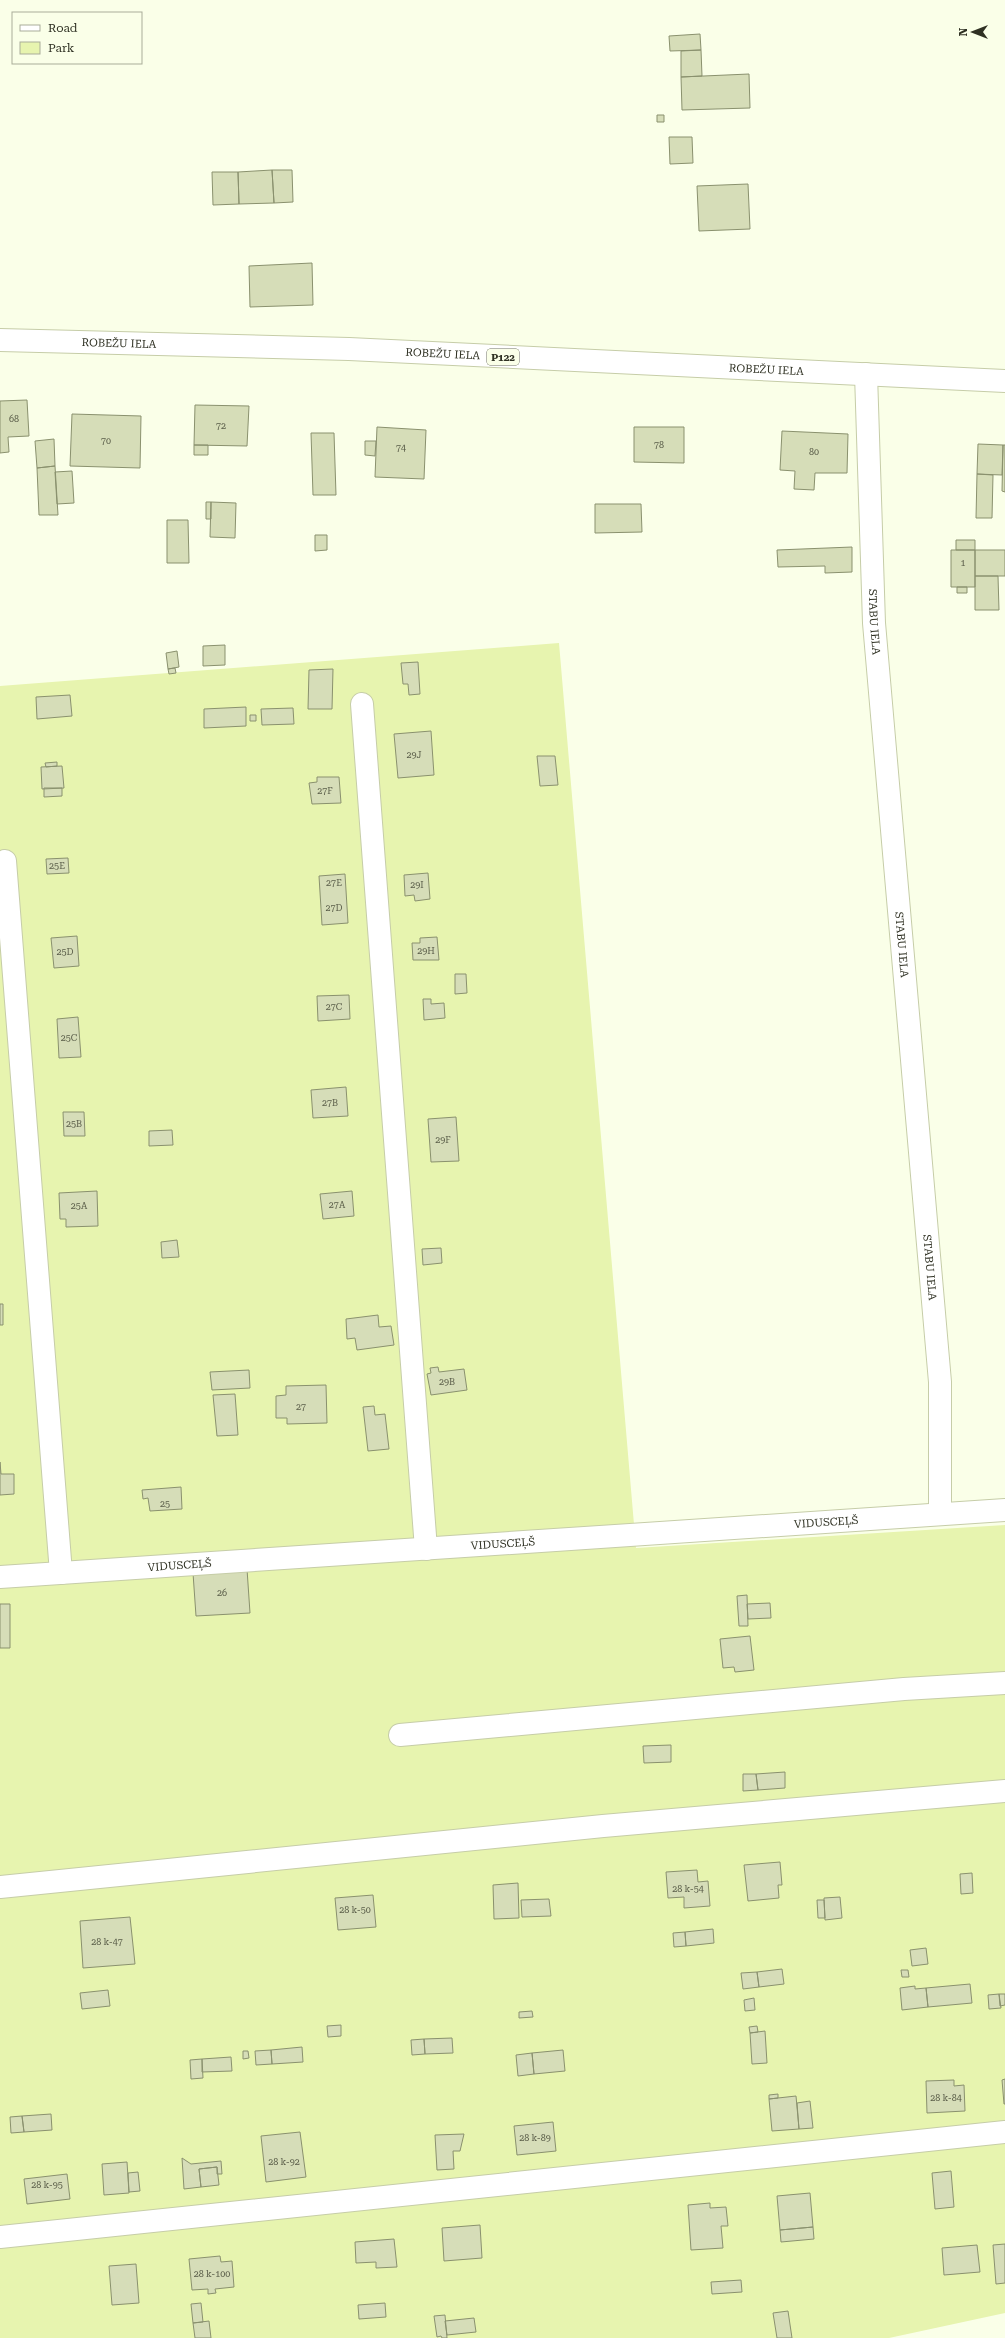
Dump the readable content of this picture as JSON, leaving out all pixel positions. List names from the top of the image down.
{
  "streets": {
    "street": [
      "ROBEŽU IELA",
      "P122",
      "STABU IELA",
      "VIDUSCEĻŠ"
    ]
  },
  "crossings": [
    ["ROBEŽU IELA", "STABU IELA"],
    ["STABU IELA", "VIDUSCEĻŠ"]
  ],
  "house_numbers": [
    "68",
    "72",
    "70",
    "78",
    "74",
    "80",
    "1",
    "29J",
    "27F",
    "25E",
    "27E",
    "29I",
    "27D",
    "29H",
    "25D",
    "27C",
    "25C",
    "27B",
    "25B",
    "29F",
    "27A",
    "25A",
    "29B",
    "27",
    "25",
    "26",
    "28 k-54",
    "28 k-50",
    "28 k-47",
    "28 k-84",
    "28 k-89",
    "28 k-92",
    "28 k-95",
    "28 k-100"
  ],
  "legend": ["Road", "Park"],
  "north": "left"
}
